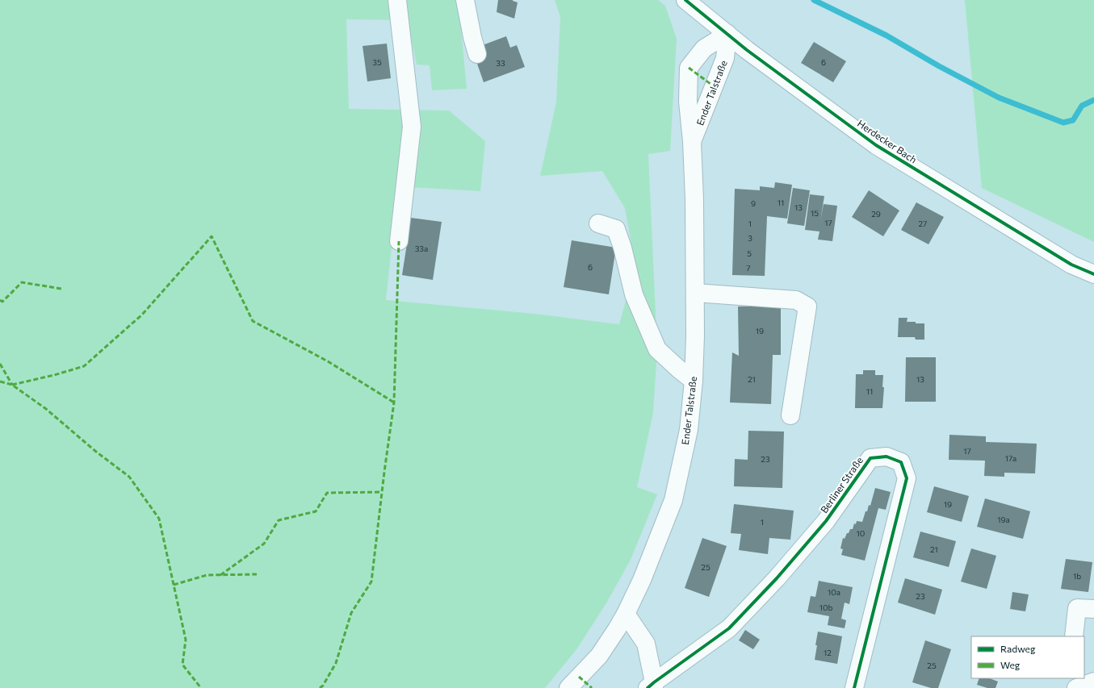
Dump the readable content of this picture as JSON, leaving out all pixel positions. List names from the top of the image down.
{
  "streets": {
    "main road": ["Ender Talstraße", "Herdecker Bach", "Berliner Straße"]
  },
  "crossings": [
    ["Ender Talstraße", "Herdecker Bach"]
  ],
  "house_numbers": [
    "35",
    "6",
    "33",
    "11",
    "9",
    "13",
    "15",
    "29",
    "17",
    "1",
    "27",
    "3",
    "33a",
    "5",
    "6",
    "7",
    "19",
    "21",
    "13",
    "11",
    "17",
    "17a",
    "23",
    "19",
    "19a",
    "1",
    "10",
    "21",
    "25",
    "1b",
    "10a",
    "23",
    "10b",
    "12",
    "25"
  ],
  "legend": ["Radweg", "Weg"]
}
